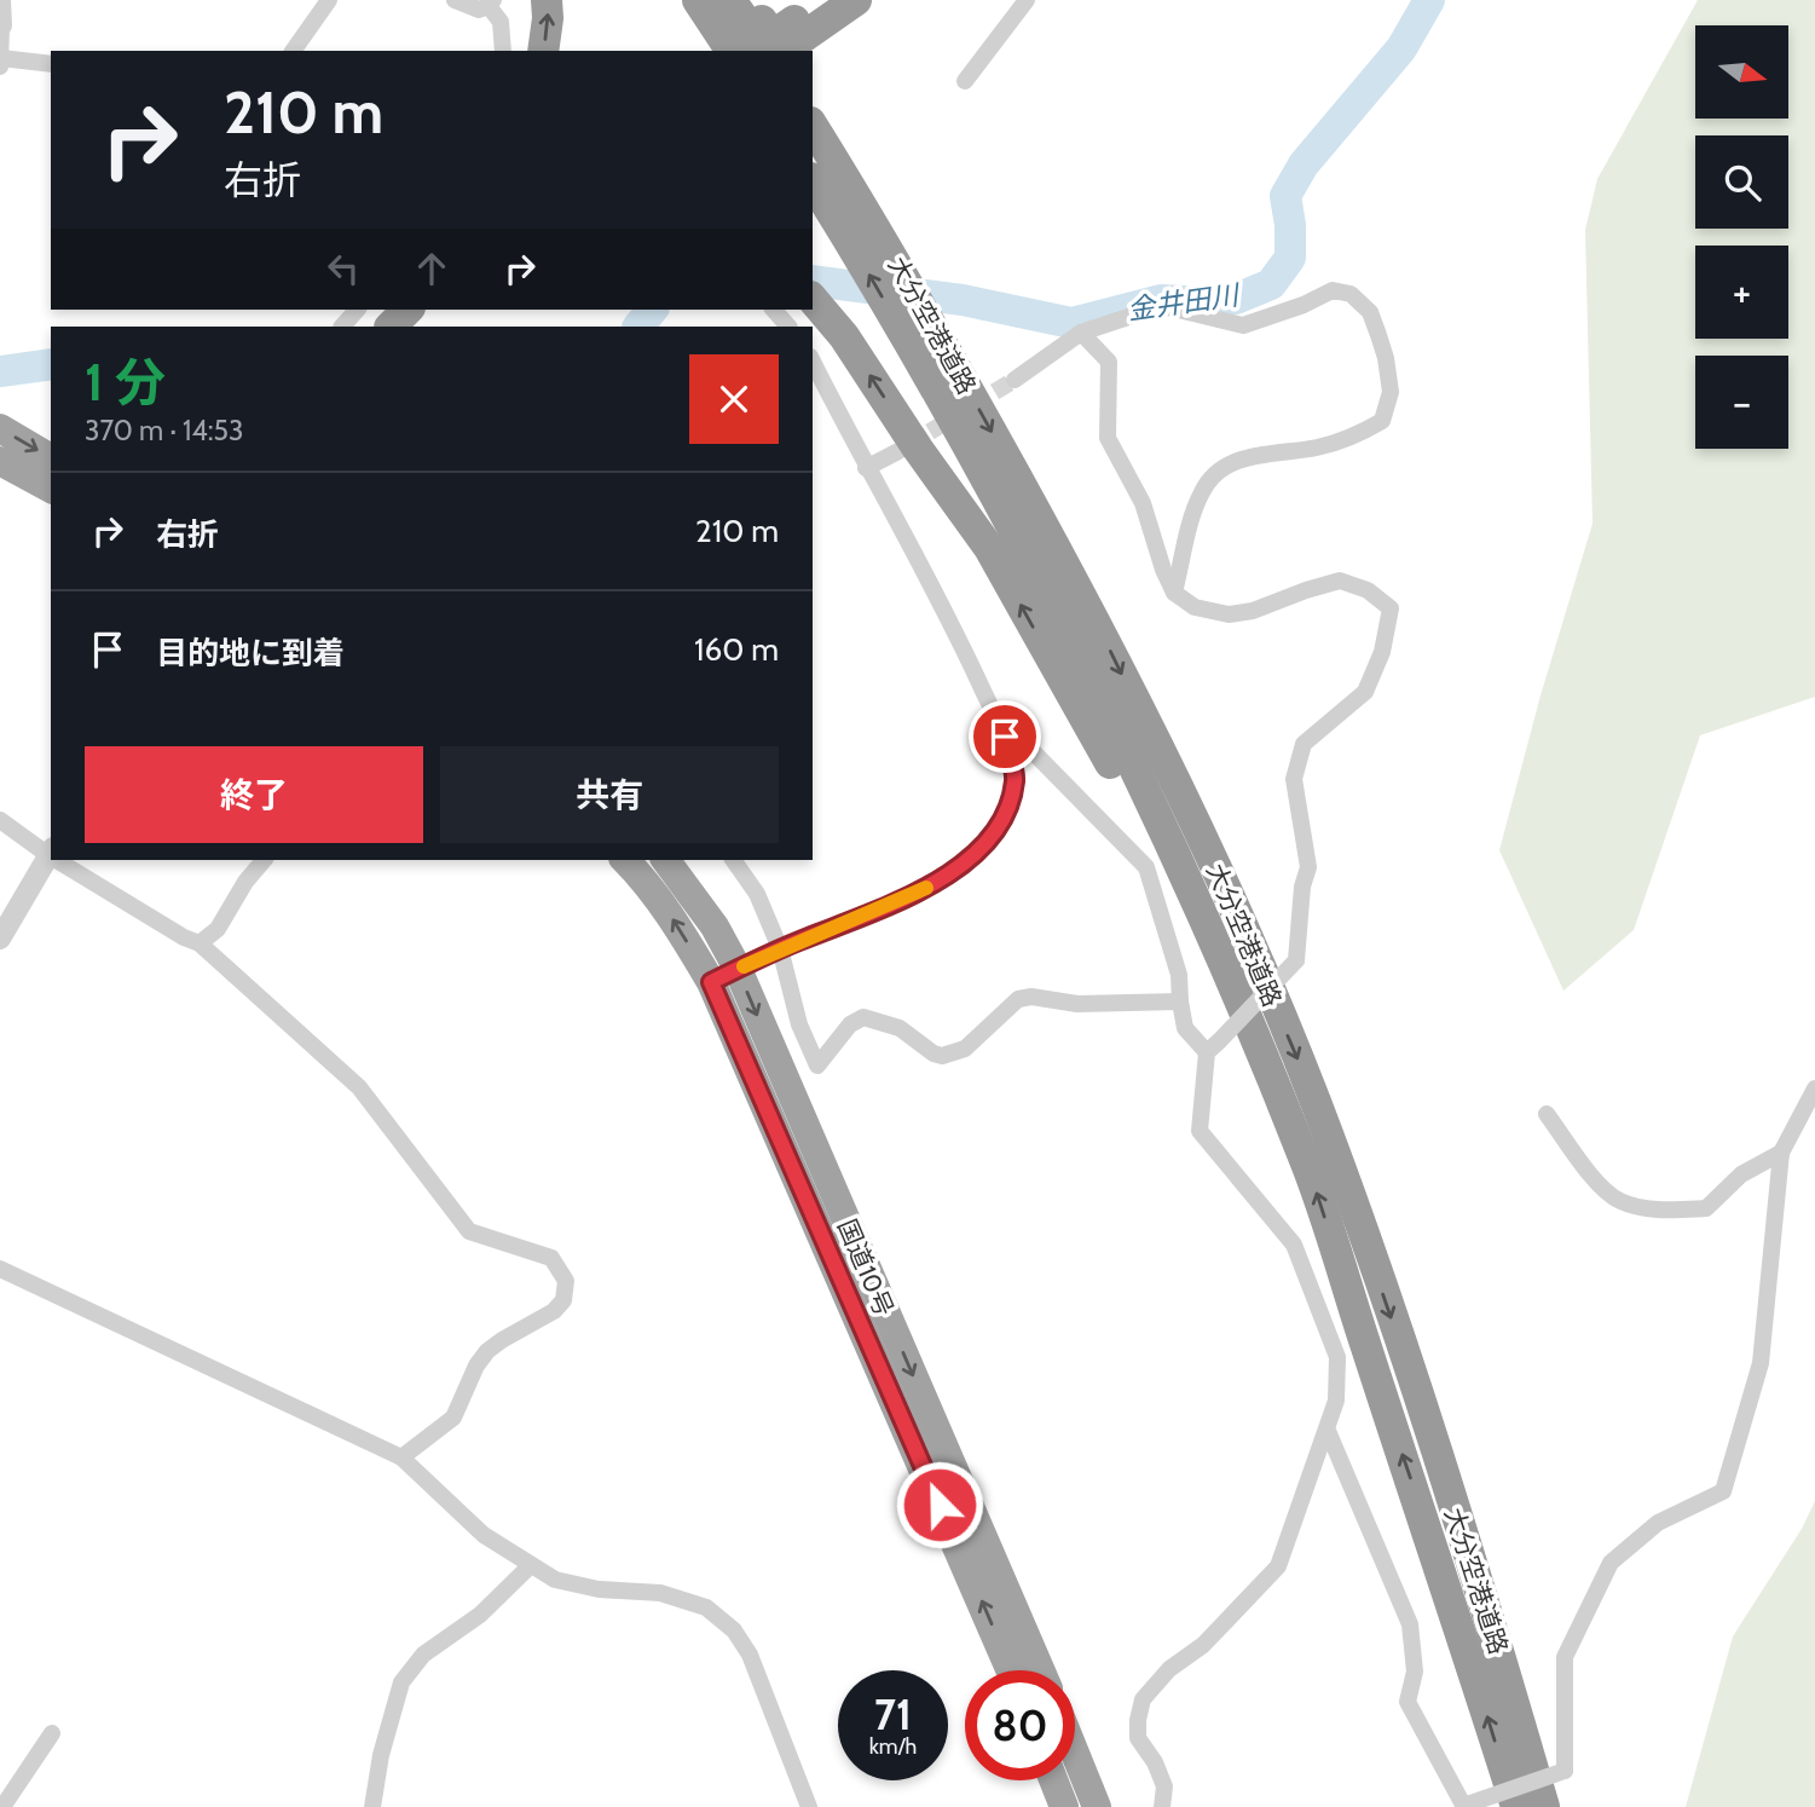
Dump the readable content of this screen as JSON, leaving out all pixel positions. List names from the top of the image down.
{
  "streets": {
    "highway": ["大分空港道路", "国道10号"]
  },
  "water": ["金井田川"],
  "north": "right",
  "page": {
    "map_buttons": ["+", "−"],
    "turn": ["210 m", "右折"],
    "heading": ["1 分", "370 m · 14:53"],
    "list": [
      {
        "name": "右折",
        "value": "210 m"
      },
      {
        "name": "目的地に到着",
        "value": "160 m"
      }
    ],
    "buttons": ["終了", "共有"],
    "speed": "71 km/h",
    "limit": "80"
  }
}
